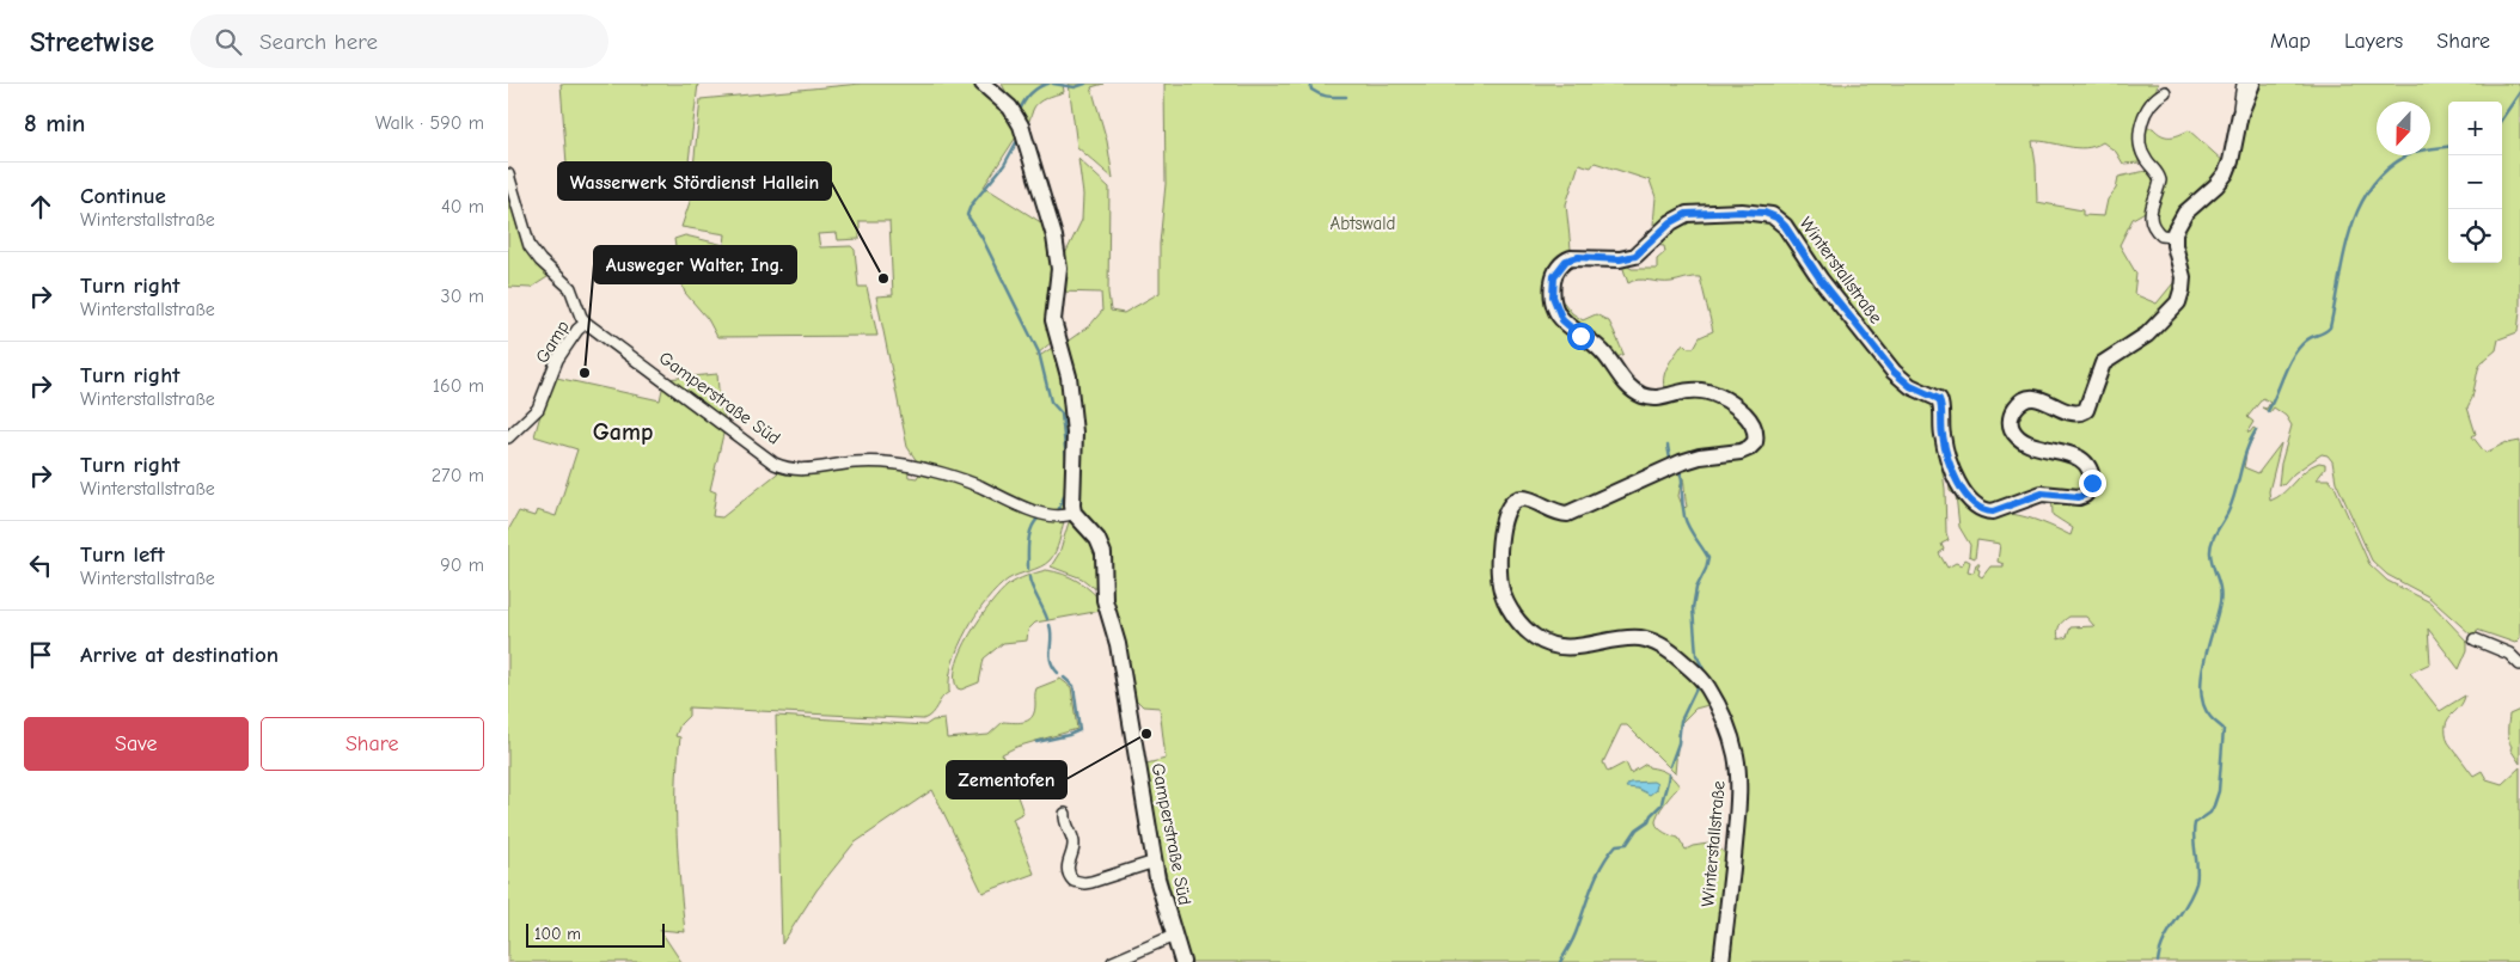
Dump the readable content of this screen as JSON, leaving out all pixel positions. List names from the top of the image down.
{
  "streets": {
    "street": ["Winterstallstraße", "Gamp", "Gamperstraße Süd"]
  },
  "crossings": [
    ["Gamp", "Gamperstraße Süd"]
  ],
  "districts": ["Gamp"],
  "parks": ["Abtswald"],
  "places": ["Wasserwerk Stördienst Hallein", "Ausweger Walter, Ing.", "Zementofen"],
  "scale_bar": "100 m",
  "north": "bottom",
  "page": {
    "header": "Streetwise",
    "search": "Search here",
    "nav": ["Map", "Layers", "Share"],
    "heading": ["8 min", "Walk · 590 m"],
    "map_buttons": ["+", "−"],
    "list": [
      ["Continue", "Winterstallstraße", "40 m"],
      ["Turn right", "Winterstallstraße", "30 m"],
      ["Turn right", "Winterstallstraße", "160 m"],
      ["Turn right", "Winterstallstraße", "270 m"],
      ["Turn left", "Winterstallstraße", "90 m"],
      "Arrive at destination"
    ],
    "buttons": ["Save", "Share"],
    "scale": "100 m"
  }
}
